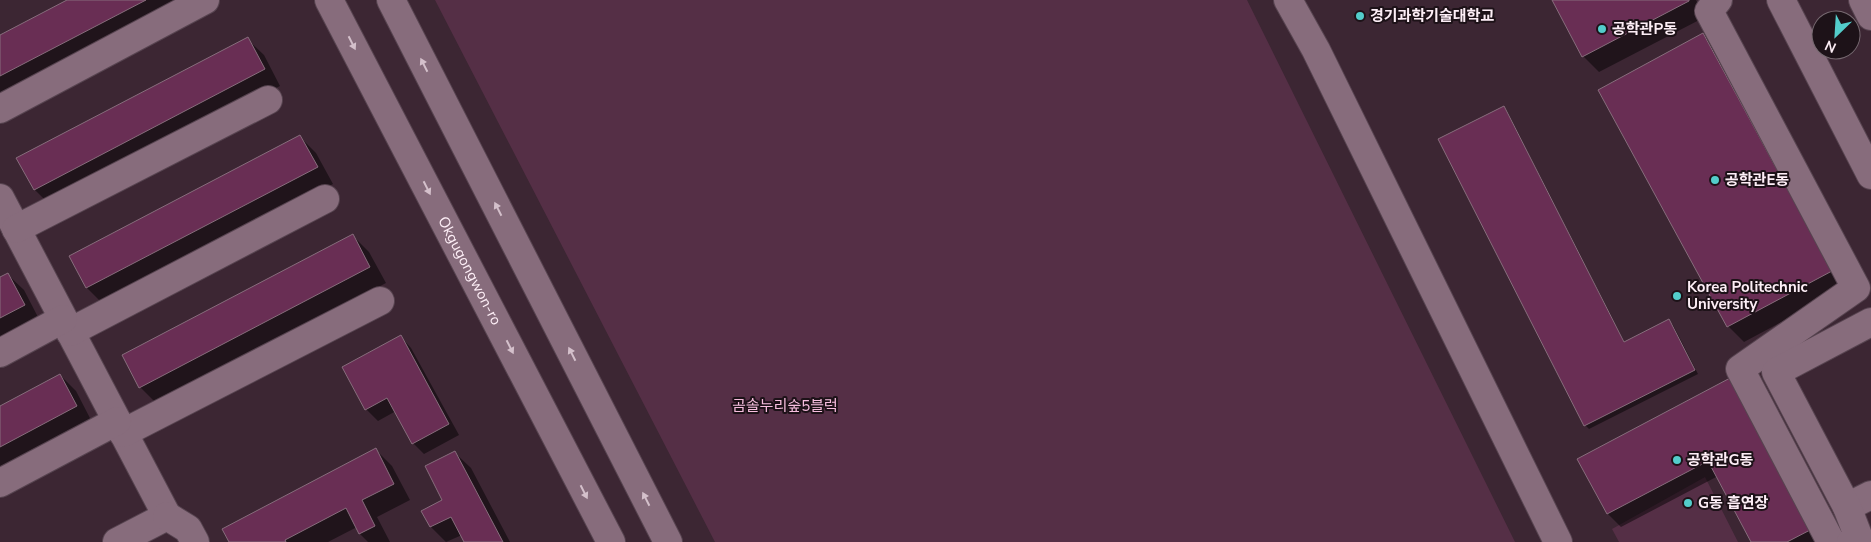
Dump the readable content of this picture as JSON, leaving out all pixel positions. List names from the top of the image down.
{
  "streets": {
    "street": ["Okgugongwon-ro"]
  },
  "parks": ["곰솔누리숲5블럭"],
  "places": [
    "경기과학기술대학교",
    "공학관P동",
    "공학관E동",
    "Korea Politechnic University",
    "공학관G동",
    "G동 흡연장"
  ],
  "north": "bottom left"
}
